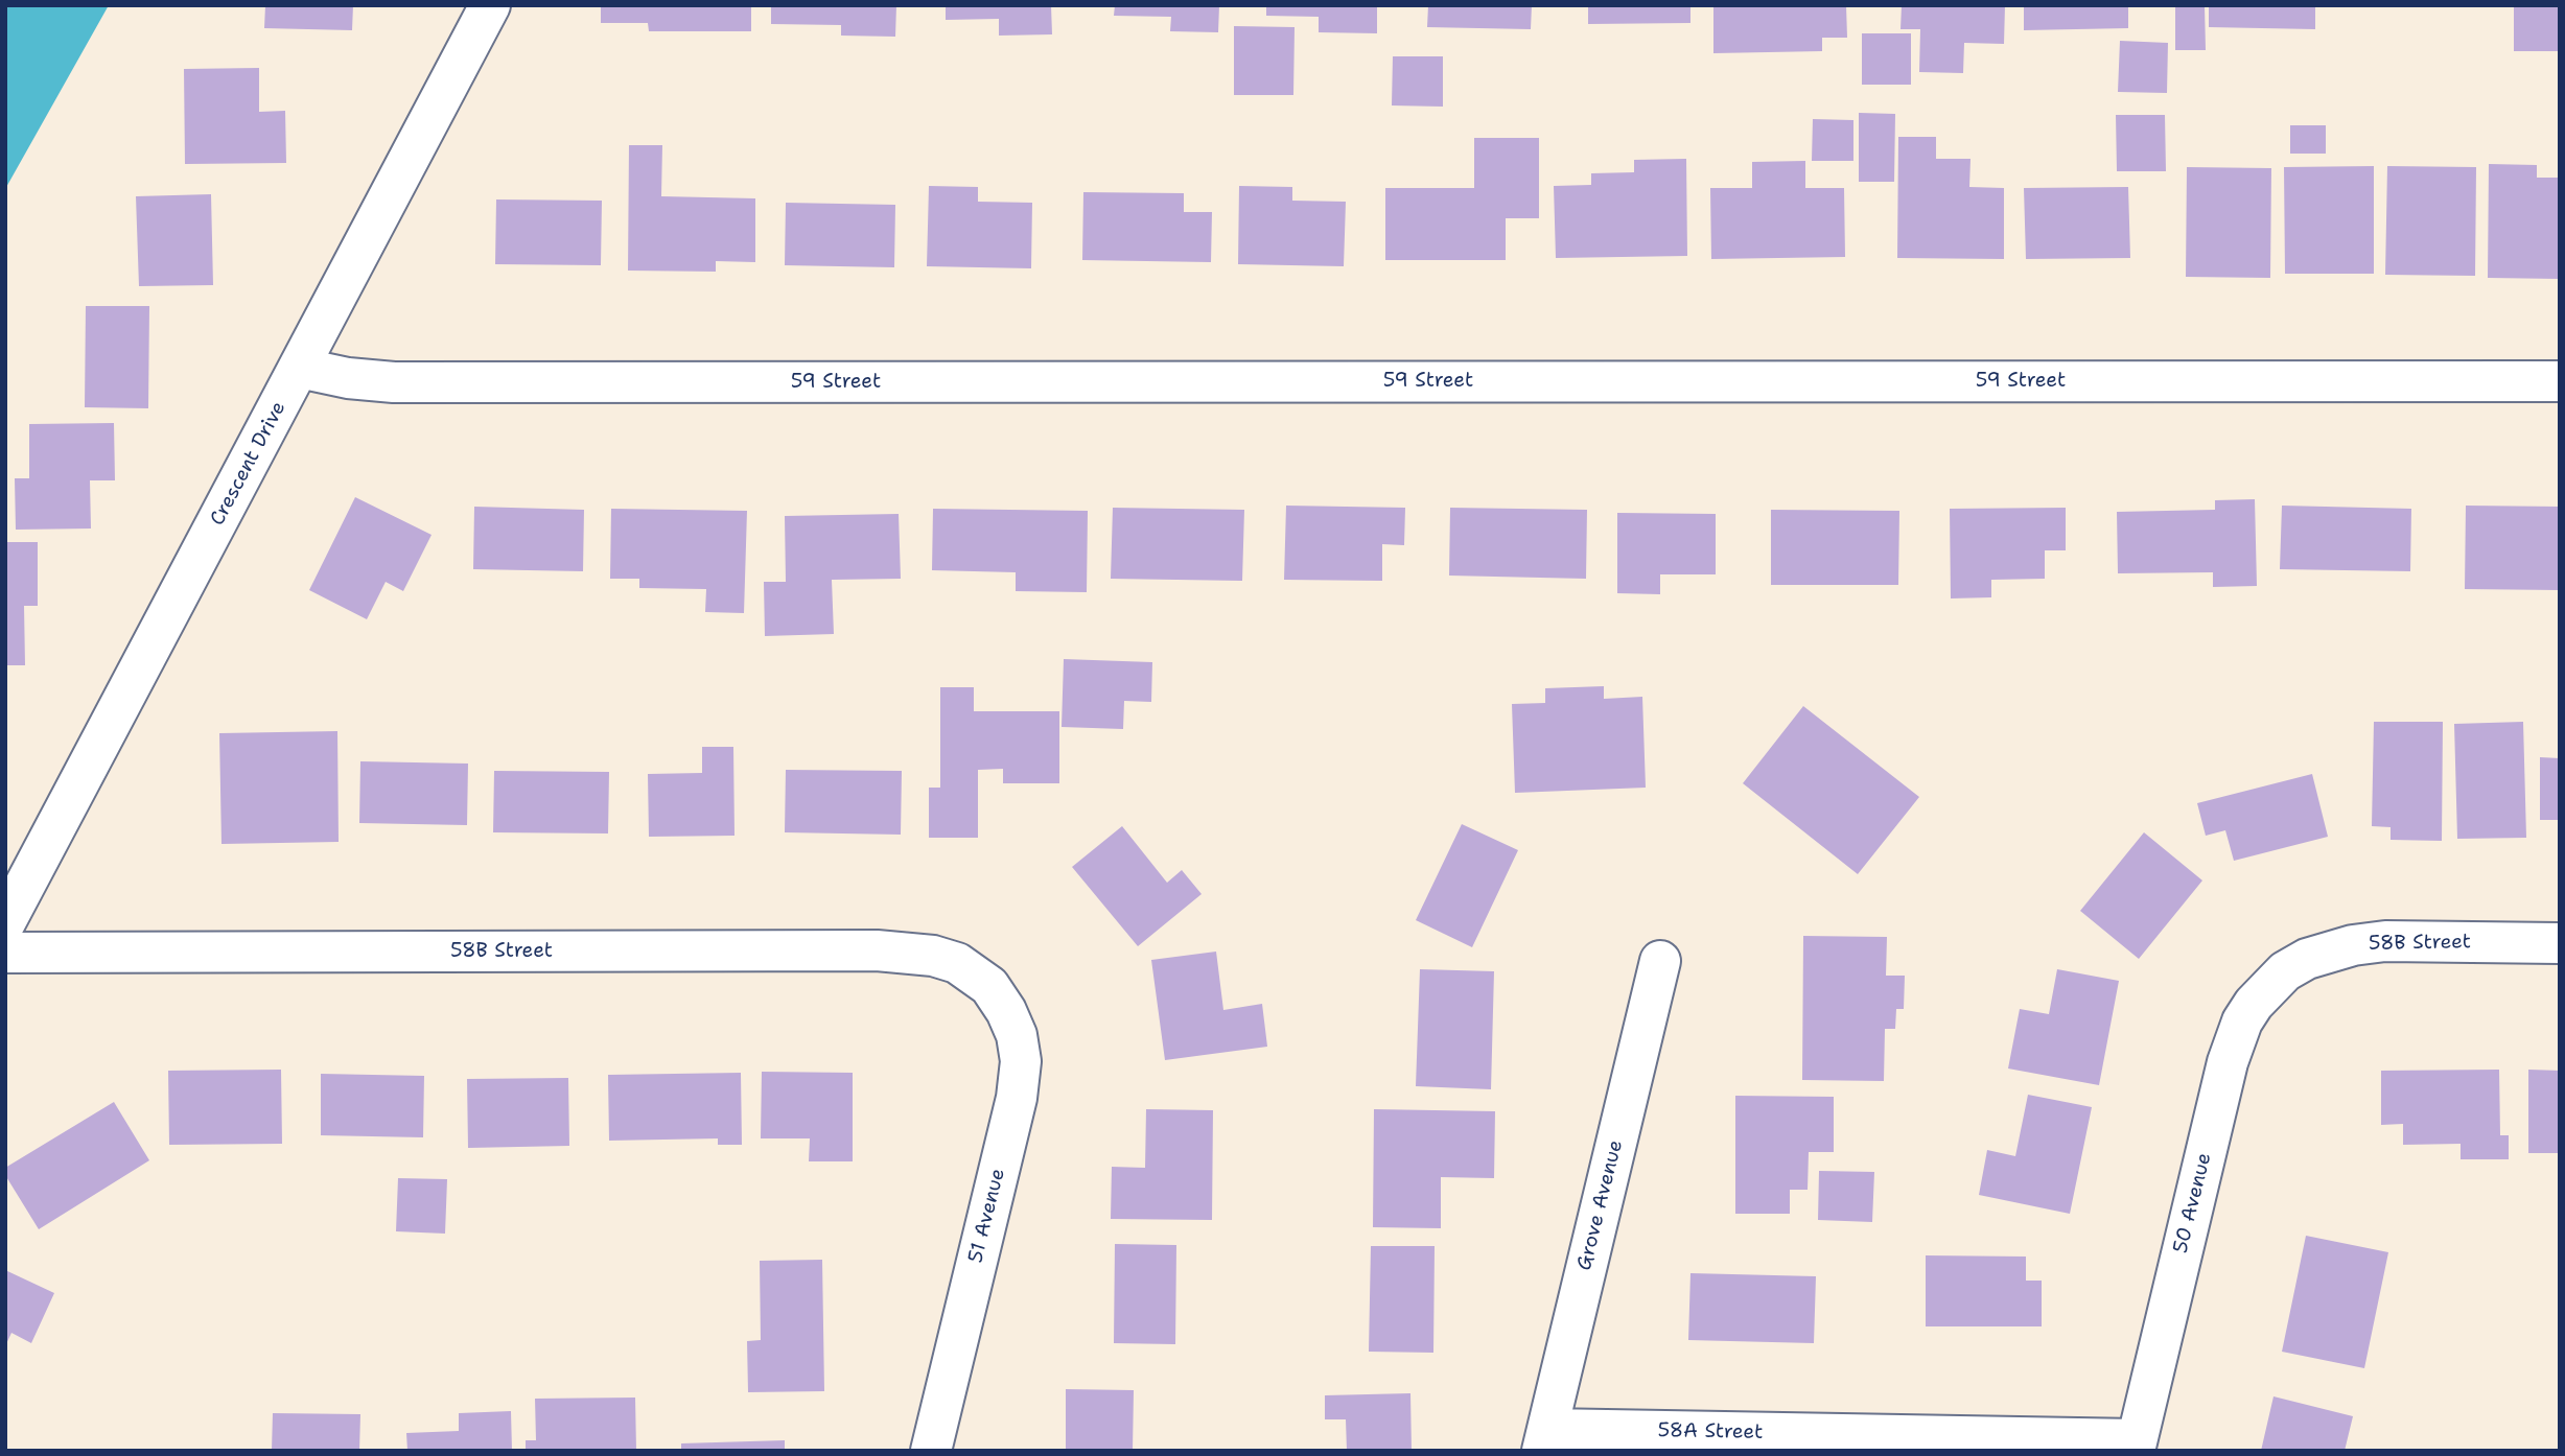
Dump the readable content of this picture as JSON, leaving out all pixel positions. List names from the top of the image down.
{
  "streets": {
    "street": [
      "59 Street",
      "Crescent Drive",
      "58B Street",
      "50 Avenue",
      "Grove Avenue",
      "51 Avenue",
      "58A Street"
    ]
  },
  "crossings": [
    ["59 Street", "Crescent Drive"],
    ["58B Street", "50 Avenue"],
    ["58B Street", "51 Avenue"],
    ["50 Avenue", "58A Street"],
    ["Grove Avenue", "58A Street"]
  ]
}
